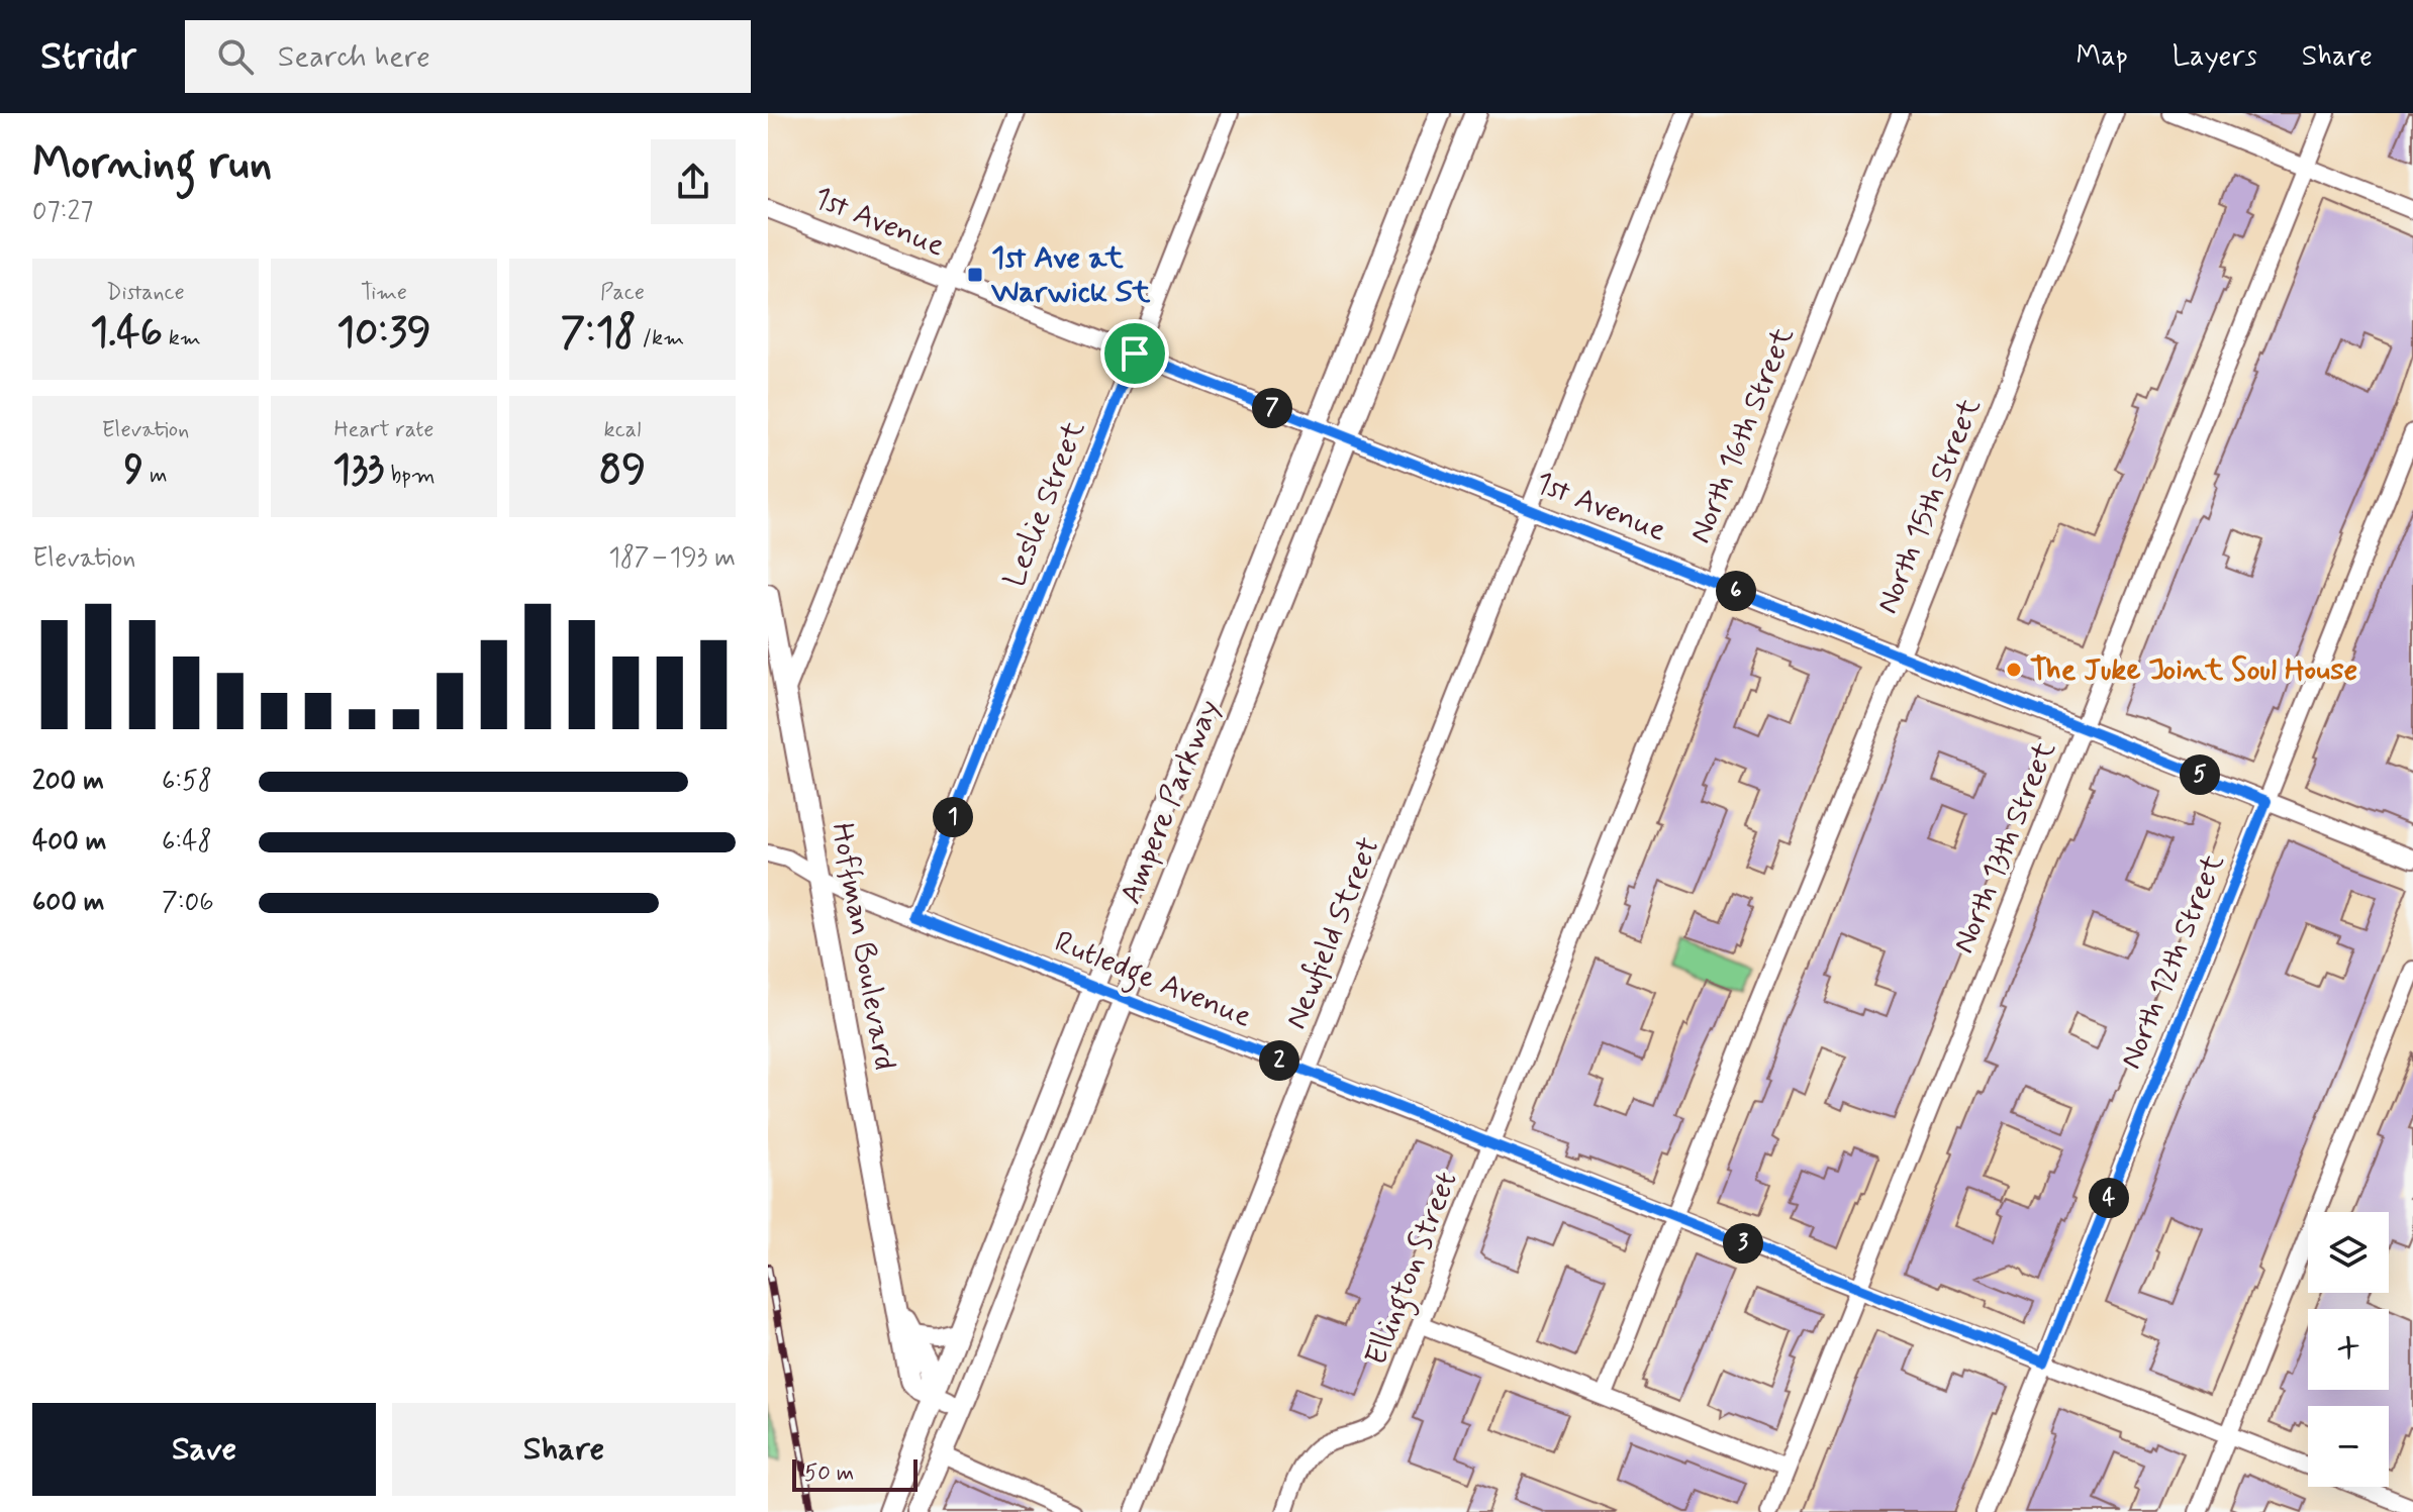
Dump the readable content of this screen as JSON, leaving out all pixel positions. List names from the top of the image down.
{
  "streets": {
    "street": [
      "1st Avenue",
      "North 16th Street",
      "Leslie Street",
      "North 15th Street",
      "Ampere Parkway",
      "North 13th Street",
      "Newfield Street",
      "Hoffman Boulevard",
      "North 12th Street",
      "Rutledge Avenue",
      "Ellington Street"
    ]
  },
  "crossings": [
    ["1st Avenue", "North 16th Street"],
    ["1st Avenue", "Leslie Street"],
    ["1st Avenue", "North 15th Street"],
    ["1st Avenue", "Ampere Parkway"],
    ["1st Avenue", "North 13th Street"],
    ["1st Avenue", "Newfield Street"],
    ["1st Avenue", "North 12th Street"],
    ["North 16th Street", "Ellington Street"],
    ["Leslie Street", "Rutledge Avenue"],
    ["North 15th Street", "Rutledge Avenue"],
    ["Ampere Parkway", "Hoffman Boulevard"],
    ["Ampere Parkway", "Rutledge Avenue"],
    ["North 13th Street", "Rutledge Avenue"],
    ["Newfield Street", "Rutledge Avenue"],
    ["Hoffman Boulevard", "Rutledge Avenue"],
    ["North 12th Street", "Rutledge Avenue"],
    ["Rutledge Avenue", "Ellington Street"]
  ],
  "places": {
    "transit": ["1st Ave at Warwick St"],
    "other": ["The Juke Joint Soul House"]
  },
  "scale_bar": "50 m",
  "page": {
    "header": "Stridr",
    "search": "Search here",
    "nav": ["Map", "Layers", "Share"],
    "heading": ["Morning run", "07:27"],
    "stats": [
      ["Distance", "1.46 km"],
      ["Time", "10:39"],
      ["Pace", "7:18 /km"],
      ["Elevation", "9 m"],
      ["Heart rate", "133 bpm"],
      ["kcal", "89"]
    ],
    "pins": [
      "7",
      "6",
      "5",
      "1",
      "2",
      "4",
      "3"
    ],
    "chart": ["Elevation", "187–193 m"],
    "list": [
      {
        "name": "200 m",
        "note": "6:58"
      },
      {
        "name": "400 m",
        "note": "6:48"
      },
      {
        "name": "600 m",
        "note": "7:06"
      }
    ],
    "map_buttons": ["+", "−"],
    "buttons": ["Save", "Share"],
    "scale": "50 m"
  }
}
